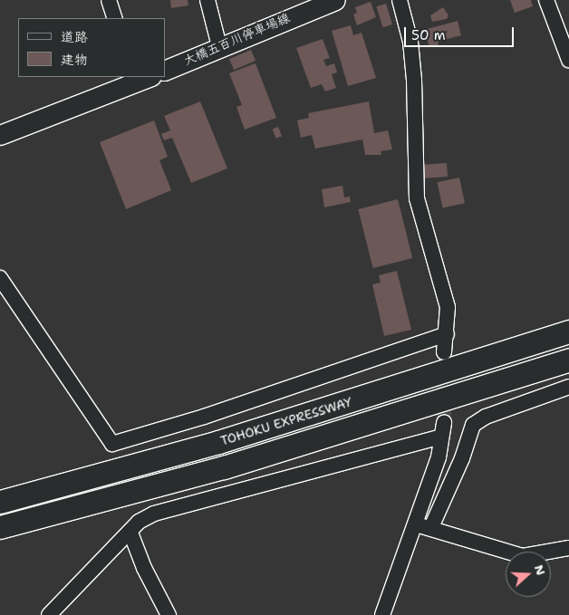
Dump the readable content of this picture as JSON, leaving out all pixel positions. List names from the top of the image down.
{
  "streets": {
    "highway": ["TOHOKU EXPRESSWAY"],
    "main road": ["大橋五百川停車場線"]
  },
  "legend": ["道路", "建物"],
  "scale_bar": "50 m",
  "north": "right"
}
